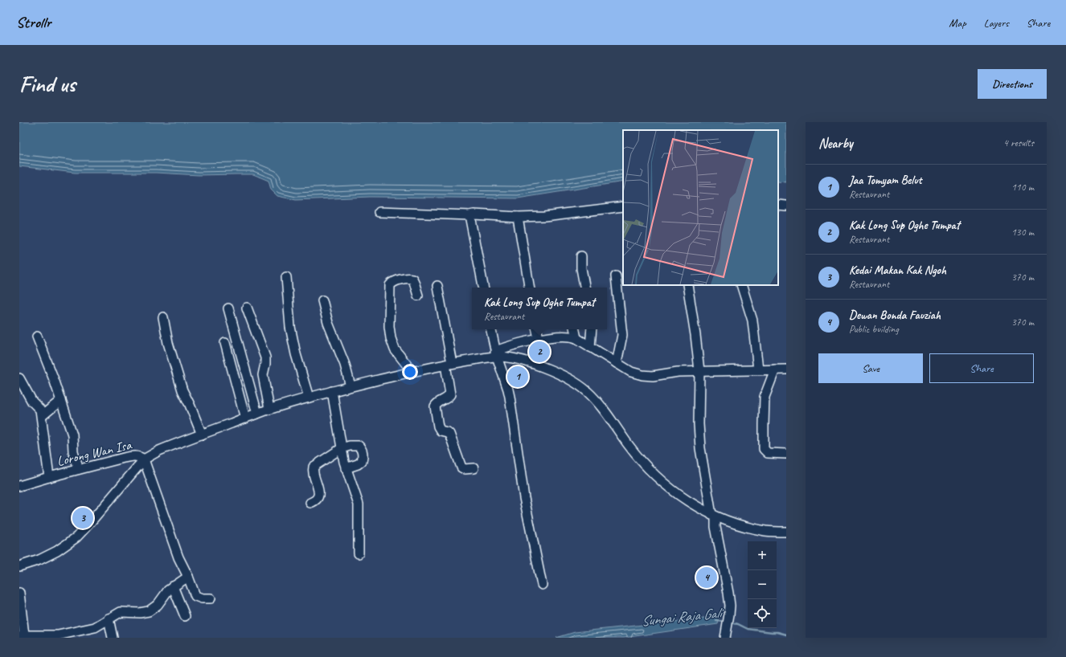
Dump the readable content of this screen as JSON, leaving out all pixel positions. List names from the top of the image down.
{
  "streets": {
    "street": ["Lorong Wan Isa"]
  },
  "water": ["Sungai Raja Gali"],
  "page": {
    "header": "Strollr",
    "nav": ["Map", "Layers", "Share"],
    "buttons": [
      "Directions",
      ["Save", "Share"]
    ],
    "title": "Find us",
    "heading": ["Nearby", "4 results"],
    "list": [
      {
        "mark": "1",
        "name": "Jaa Tomyam Belut",
        "note": "Restaurant",
        "value": "110 m"
      },
      {
        "mark": "2",
        "name": "Kak Long Sup Oghe Tumpat",
        "note": "Restaurant",
        "value": "130 m"
      },
      {
        "mark": "3",
        "name": "Kedai Makan Kak Ngoh",
        "note": "Restaurant",
        "value": "370 m"
      },
      {
        "mark": "4",
        "name": "Dewan Bonda Fauziah",
        "note": "Public building",
        "value": "370 m"
      }
    ],
    "popup": ["Kak Long Sup Oghe Tumpat", "Restaurant"],
    "pins": [
      "2",
      "1",
      "3",
      "4"
    ],
    "map_buttons": ["+", "−"]
  }
}
